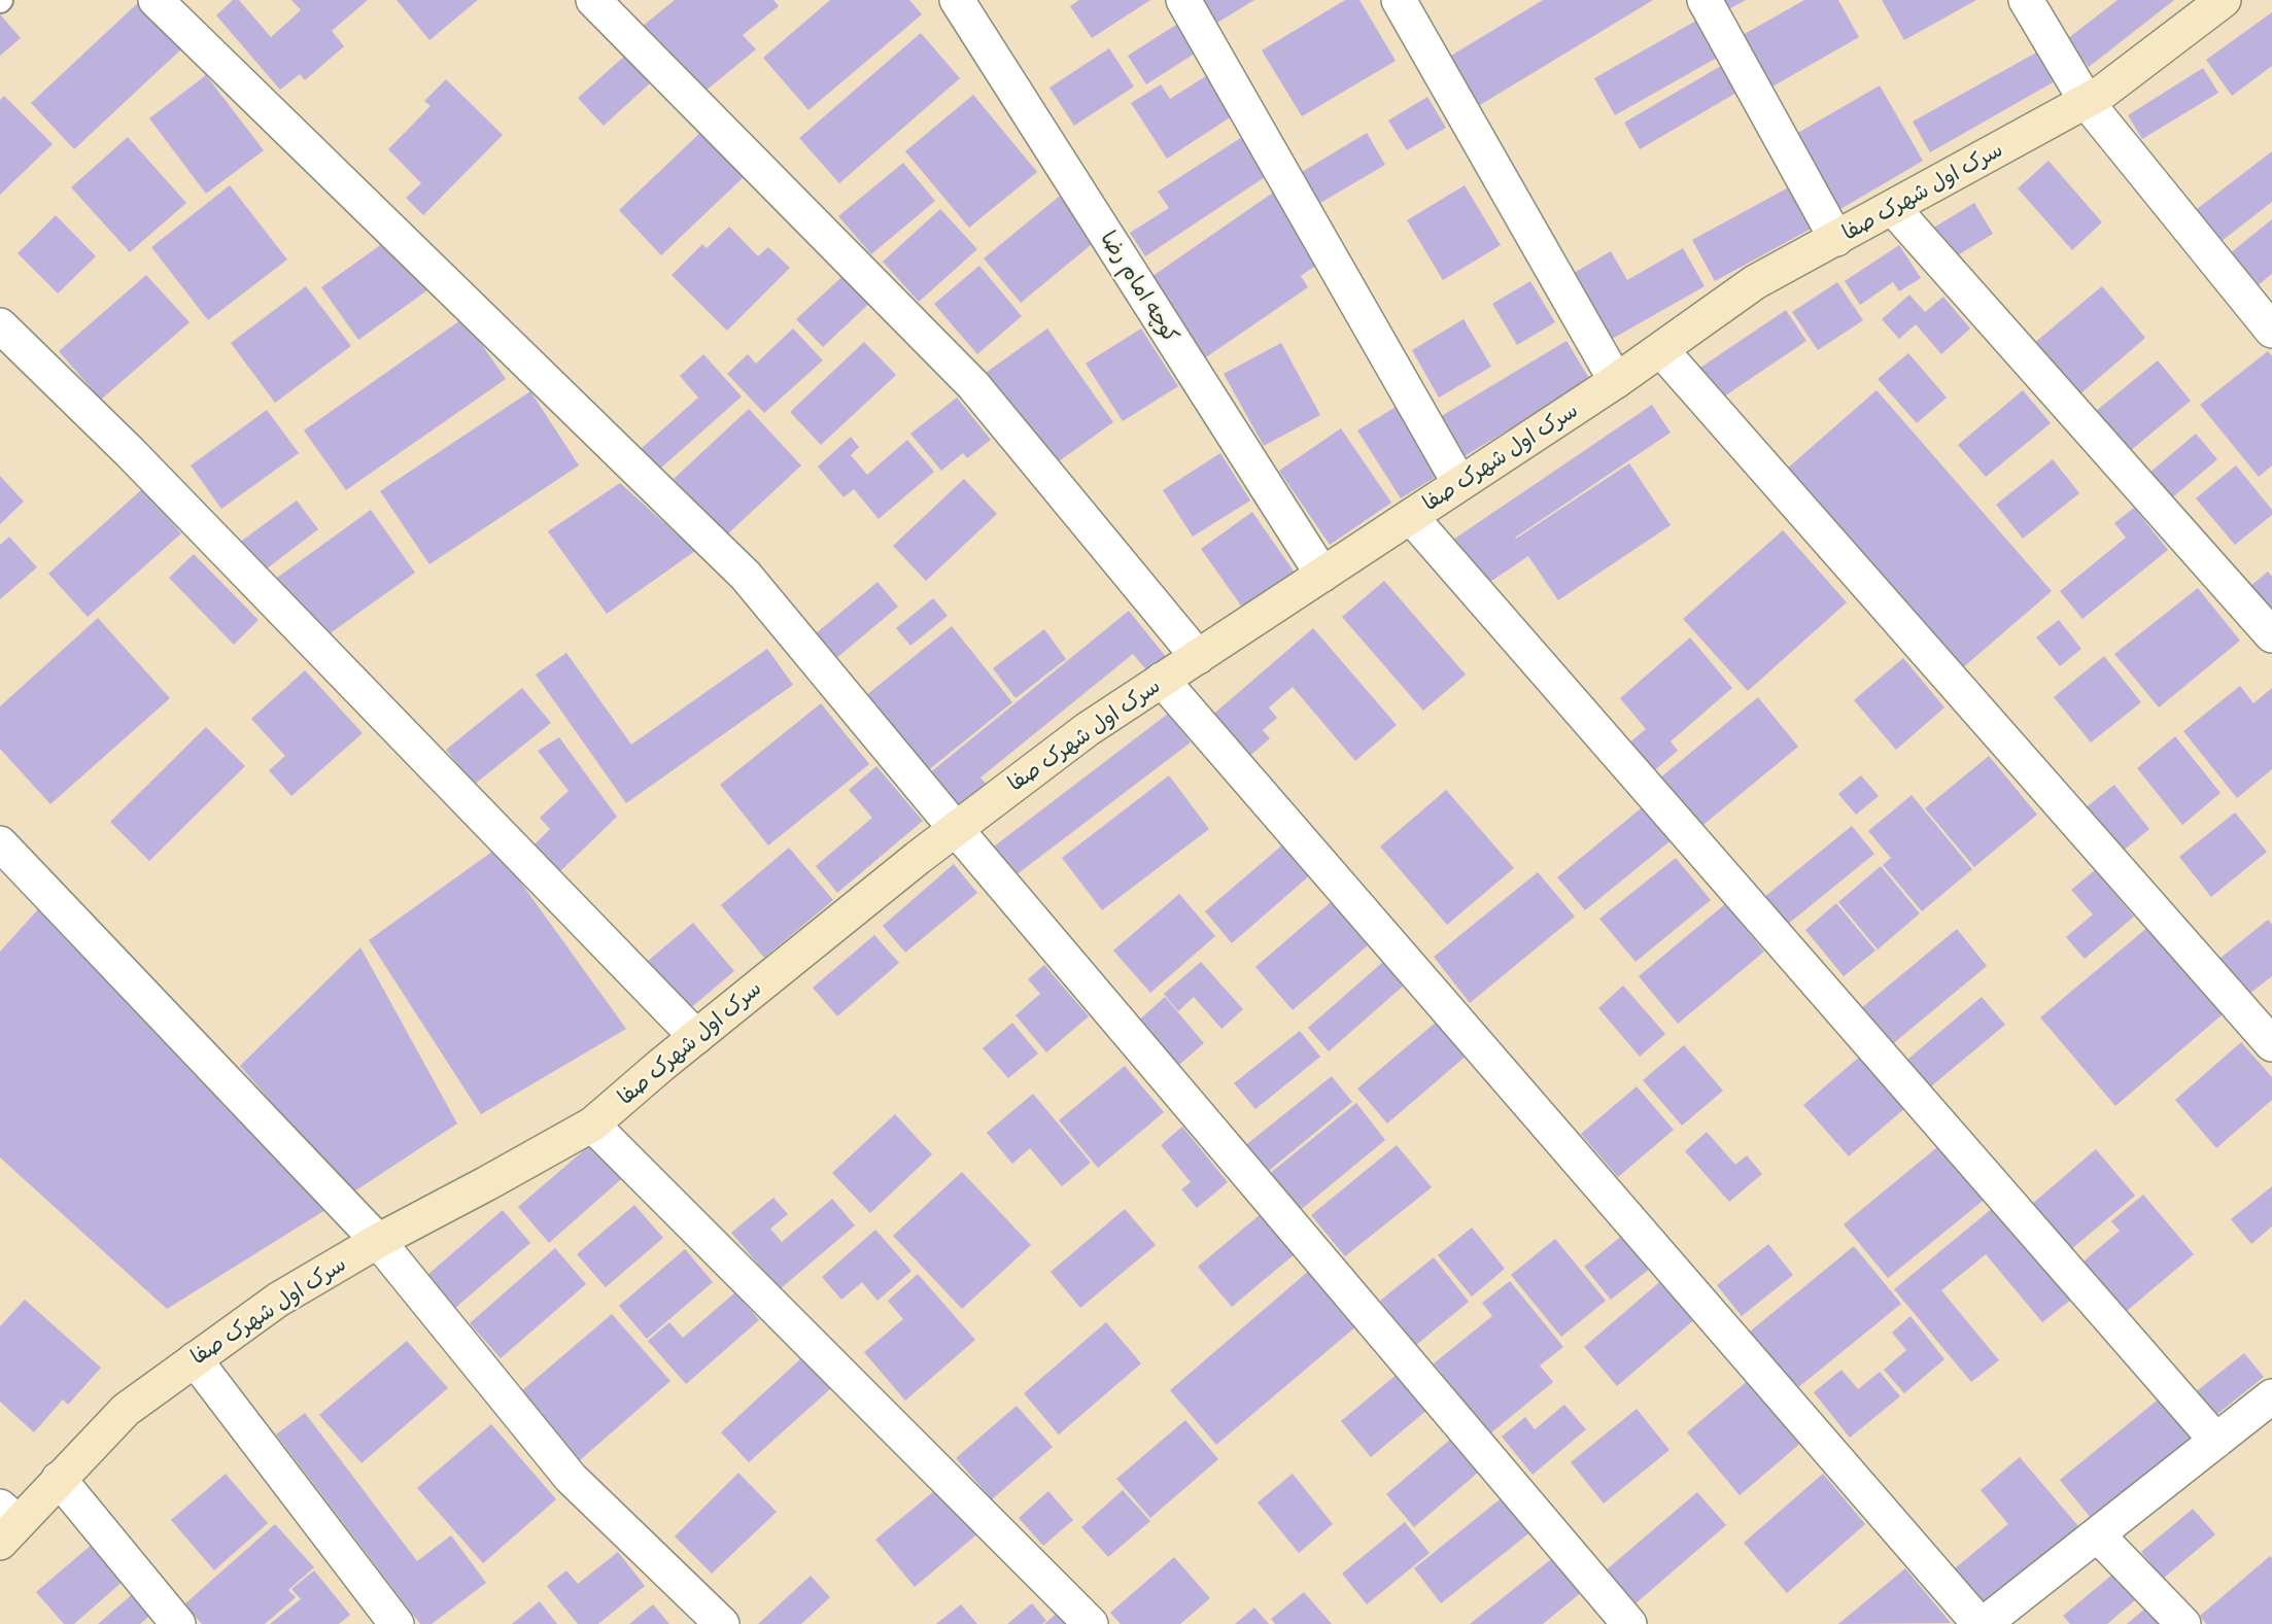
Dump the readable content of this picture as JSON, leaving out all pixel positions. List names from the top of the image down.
{
  "streets": {
    "street": ["سرک اول شهرک صفا", "کوچه امام رضا"]
  },
  "crossings": [
    ["سرک اول شهرک صفا", "کوچه امام رضا"]
  ]
}
